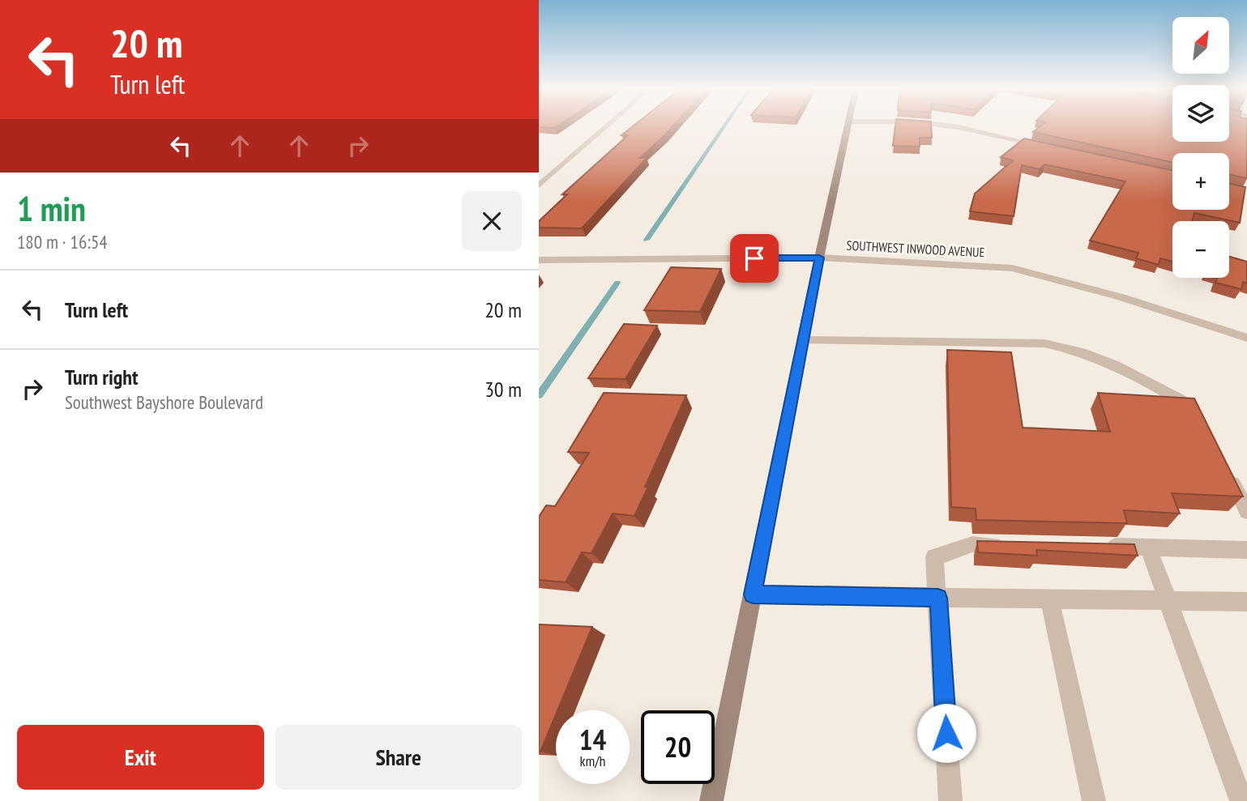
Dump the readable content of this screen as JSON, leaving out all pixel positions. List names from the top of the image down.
{
  "streets": {
    "street": ["SOUTHWEST INWOOD AVENUE"]
  },
  "north": "top right",
  "page": {
    "turn": ["20 m", "Turn left"],
    "map_buttons": ["+", "−"],
    "heading": ["1 min", "180 m · 16:54"],
    "list": [
      {
        "name": "Turn left",
        "value": "20 m"
      },
      {
        "name": "Turn right",
        "note": "Southwest Bayshore Boulevard",
        "value": "30 m"
      }
    ],
    "speed": "14 km/h",
    "limit": "20",
    "buttons": ["Exit", "Share"]
  }
}
